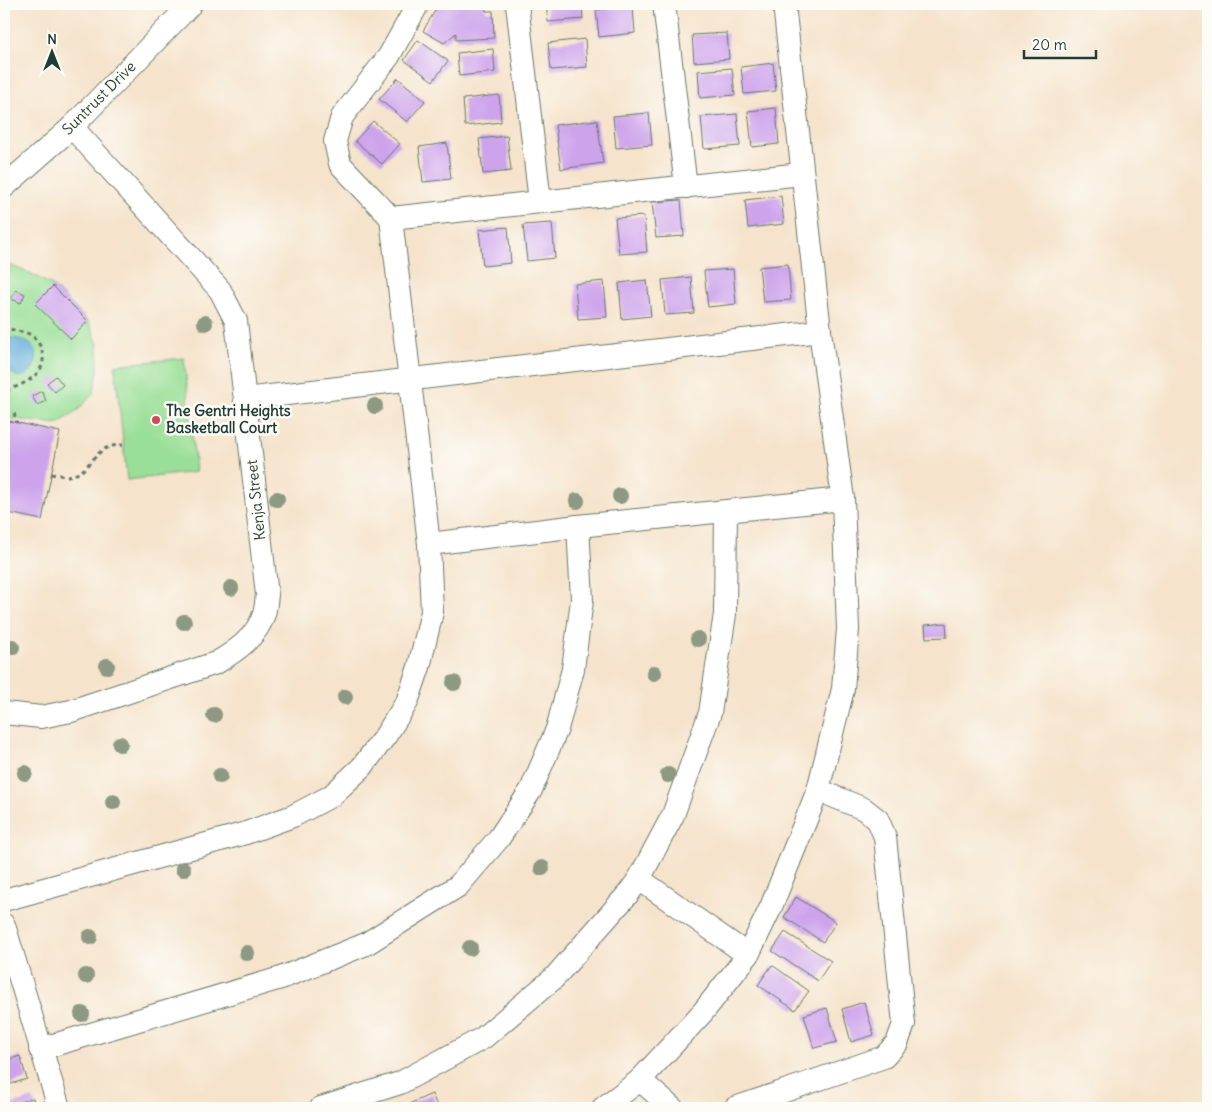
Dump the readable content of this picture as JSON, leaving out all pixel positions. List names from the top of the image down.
{
  "streets": {
    "street": ["Suntrust Drive", "Kenja Street"]
  },
  "crossings": [
    ["Suntrust Drive", "Kenja Street"]
  ],
  "places": ["The Gentri Heights Basketball Court"],
  "scale_bar": "20 m",
  "north": "top"
}
